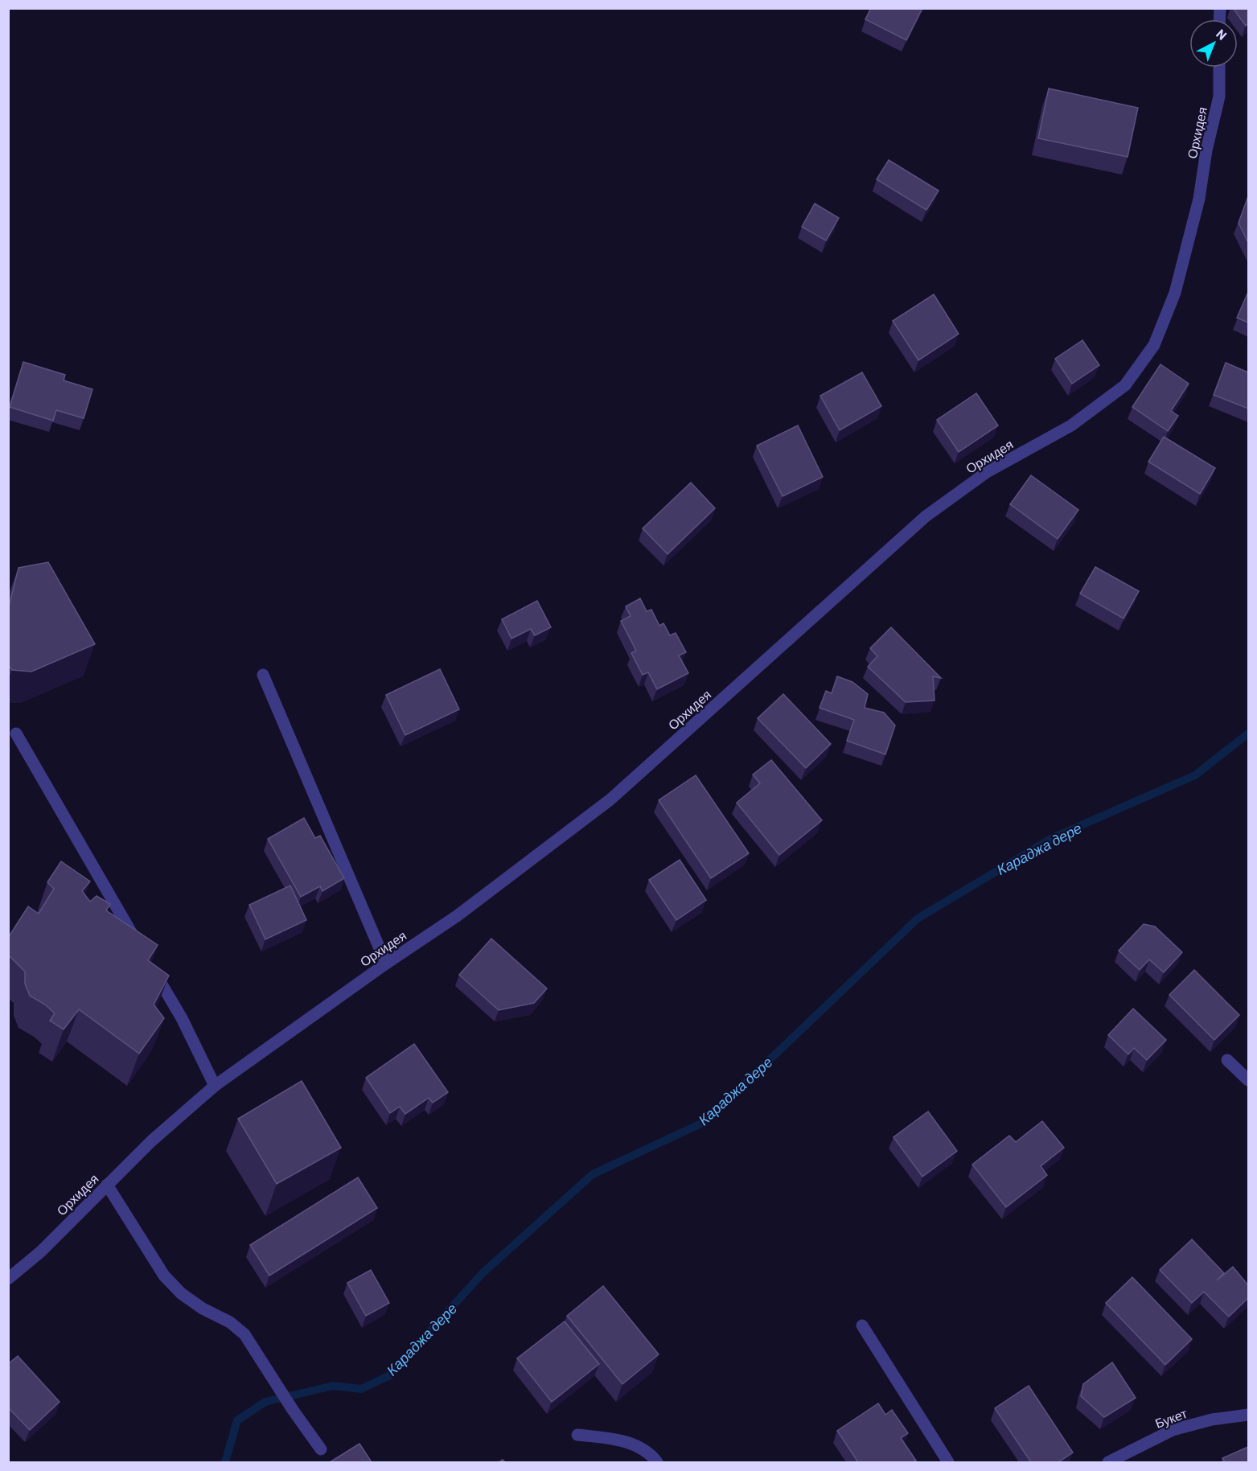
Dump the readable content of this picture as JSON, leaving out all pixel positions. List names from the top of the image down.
{
  "streets": {
    "street": ["Орхидея", "Букет"]
  },
  "water": ["Караджа дере"],
  "north": "top right"
}
